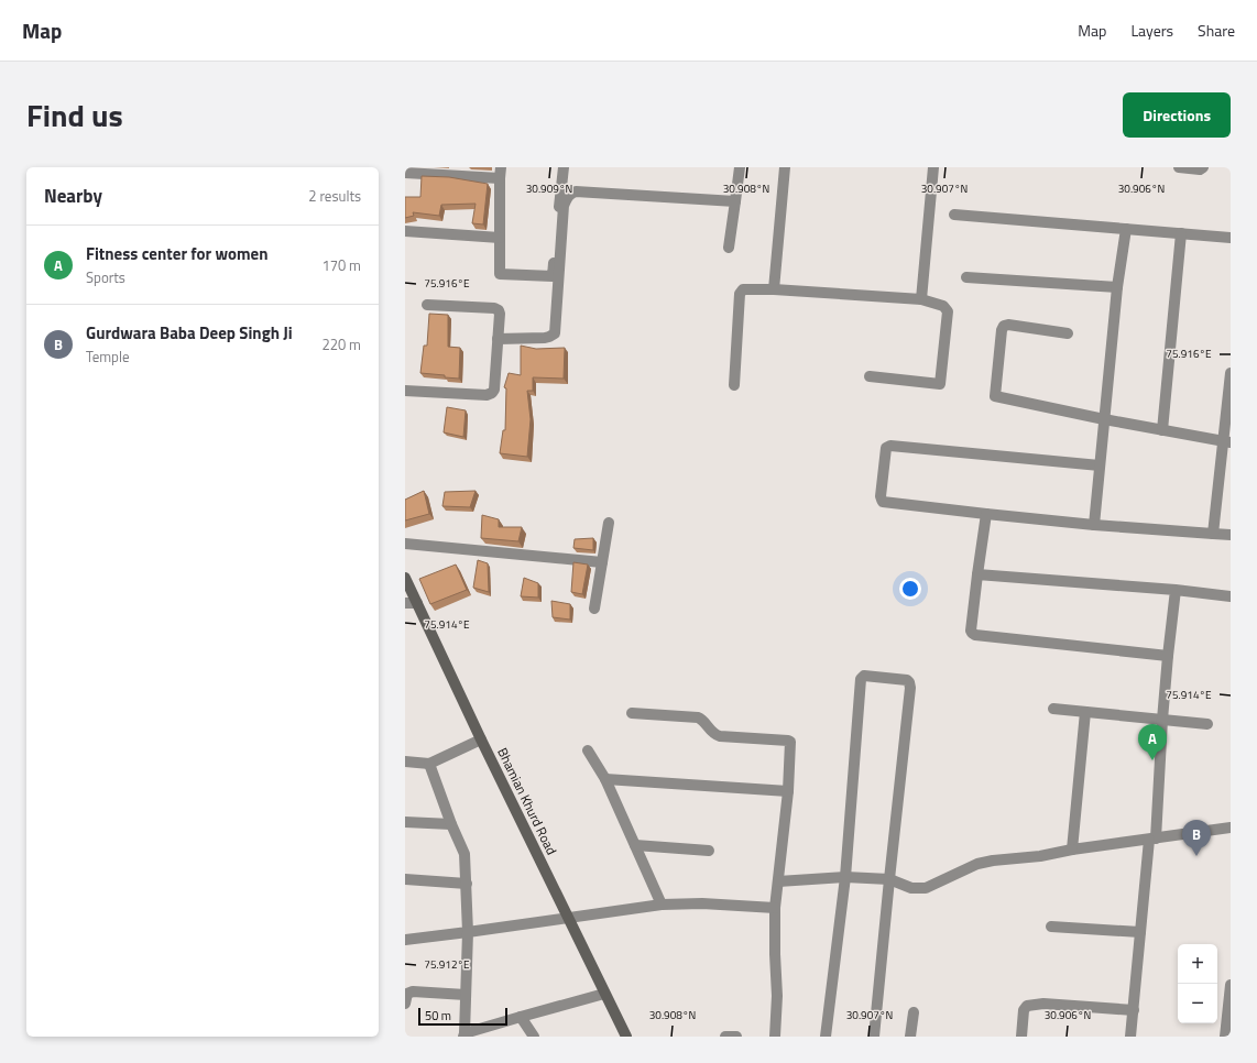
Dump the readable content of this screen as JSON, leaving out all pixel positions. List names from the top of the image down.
{
  "streets": {
    "street": ["Bhamian Khurd Road"]
  },
  "scale_bar": "50 m",
  "page": {
    "header": "Map",
    "nav": ["Map", "Layers", "Share"],
    "title": "Find us",
    "buttons": "Directions",
    "heading": ["Nearby", "2 results"],
    "list": [
      {
        "mark": "A",
        "name": "Fitness center for women",
        "note": "Sports",
        "value": "170 m"
      },
      {
        "mark": "B",
        "name": "Gurdwara Baba Deep Singh Ji",
        "note": "Temple",
        "value": "220 m"
      }
    ],
    "pins": ["A", "B"],
    "map_buttons": ["+", "−"],
    "scale": "50 m"
  },
  "coordinates": [
    "30.909°N",
    "30.908°N",
    "30.907°N",
    "30.906°N",
    "75.916°E",
    "75.914°E",
    "75.912°E"
  ]
}
